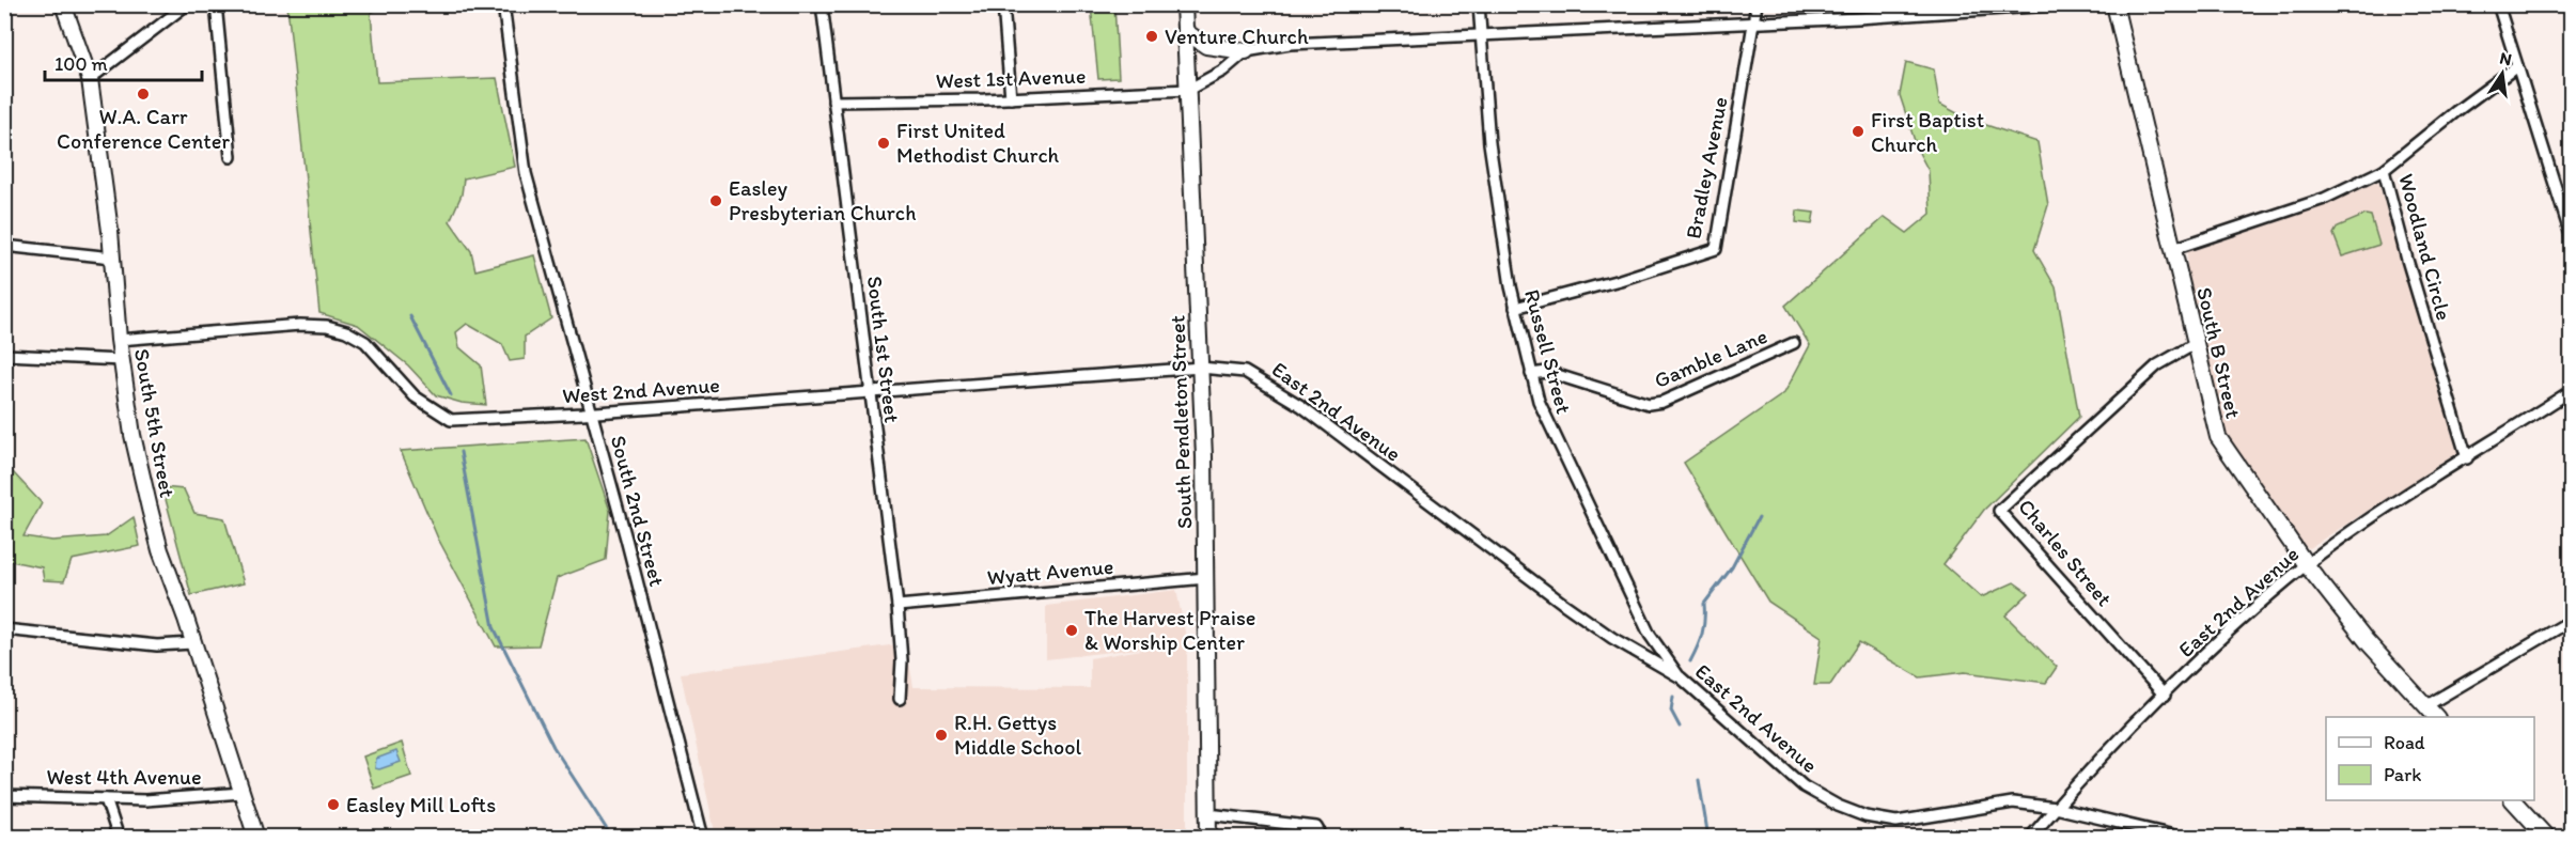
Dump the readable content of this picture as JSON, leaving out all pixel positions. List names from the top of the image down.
{
  "streets": {
    "street": [
      "West 1st Avenue",
      "Bradley Avenue",
      "Woodland Circle",
      "South 1st Street",
      "Russell Street",
      "South B Street",
      "Gamble Lane",
      "West 2nd Avenue",
      "East 2nd Avenue",
      "South Pendleton Street",
      "South 5th Street",
      "South 2nd Street",
      "Charles Street",
      "Wyatt Avenue",
      "West 4th Avenue"
    ]
  },
  "crossings": [
    ["West 1st Avenue", "South 1st Street"],
    ["West 1st Avenue", "South Pendleton Street"],
    ["Bradley Avenue", "Russell Street"],
    ["Woodland Circle", "East 2nd Avenue"],
    ["South 1st Street", "West 2nd Avenue"],
    ["South 1st Street", "Wyatt Avenue"],
    ["Russell Street", "Gamble Lane"],
    ["Russell Street", "East 2nd Avenue"],
    ["South B Street", "East 2nd Avenue"],
    ["South B Street", "Charles Street"],
    ["West 2nd Avenue", "East 2nd Avenue"],
    ["West 2nd Avenue", "South Pendleton Street"],
    ["West 2nd Avenue", "South 5th Street"],
    ["West 2nd Avenue", "South 2nd Street"],
    ["East 2nd Avenue", "South Pendleton Street"],
    ["East 2nd Avenue", "Charles Street"],
    ["South Pendleton Street", "Wyatt Avenue"],
    ["South 5th Street", "West 4th Avenue"]
  ],
  "places": [
    "Venture Church",
    "W.A. Carr Conference Center",
    "First Baptist Church",
    "First United Methodist Church",
    "Easley Presbyterian Church",
    "The Harvest Praise & Worship Center",
    "R.H. Gettys Middle School",
    "Easley Mill Lofts"
  ],
  "legend": ["Road", "Park"],
  "scale_bar": "100 m",
  "north": "top"
}
